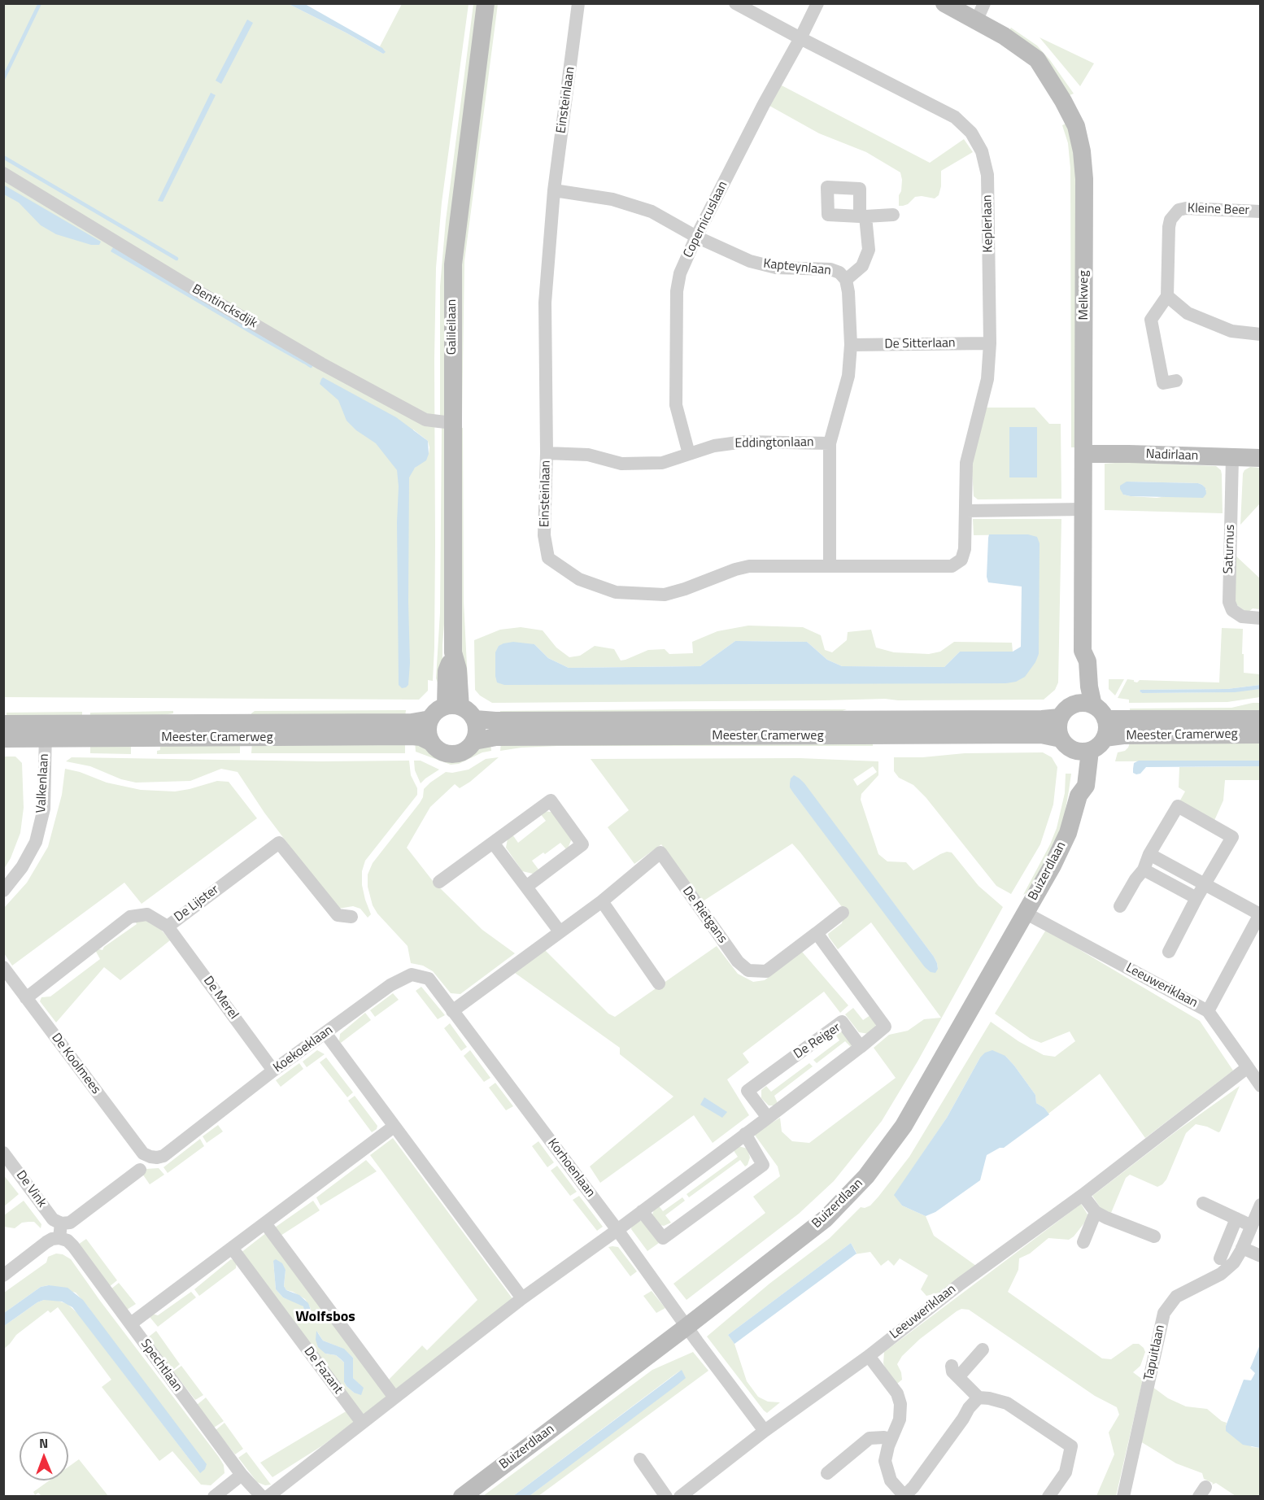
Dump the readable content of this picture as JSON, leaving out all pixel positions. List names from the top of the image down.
{
  "streets": {
    "main road": [
      "Melkweg",
      "Galileilaan",
      "Nadirlaan",
      "Meester Cramerweg",
      "Buizerdlaan"
    ],
    "street": [
      "Einsteinlaan",
      "Kleine Beer",
      "Copernicuslaan",
      "Keplerlaan",
      "Kapteynlaan",
      "Bentincksdijk",
      "De Sitterlaan",
      "Eddingtonlaan",
      "Saturnus",
      "Valkenlaan",
      "De Lijster",
      "De Rietgans",
      "Leeuweriklaan",
      "De Merel",
      "De Reiger",
      "Koekoeklaan",
      "De Koolmees",
      "Korhoenlaan",
      "De Vink",
      "Tapuitlaan",
      "Spechtlaan",
      "De Fazant"
    ]
  },
  "crossings": [
    ["Einsteinlaan", "Keplerlaan"],
    ["Einsteinlaan", "Kapteynlaan"],
    ["Einsteinlaan", "Eddingtonlaan"],
    ["Copernicuslaan", "Keplerlaan"],
    ["Copernicuslaan", "Kapteynlaan"],
    ["Copernicuslaan", "Eddingtonlaan"],
    ["Keplerlaan", "De Sitterlaan"],
    ["Kapteynlaan", "De Sitterlaan"],
    ["Kapteynlaan", "Eddingtonlaan"],
    ["Melkweg", "Nadirlaan"],
    ["Melkweg", "Meester Cramerweg"],
    ["Melkweg", "Buizerdlaan"],
    ["Bentincksdijk", "Galileilaan"],
    ["Galileilaan", "Meester Cramerweg"],
    ["Nadirlaan", "Saturnus"],
    ["Meester Cramerweg", "Valkenlaan"],
    ["Meester Cramerweg", "Buizerdlaan"],
    ["Buizerdlaan", "Leeuweriklaan"],
    ["Buizerdlaan", "Korhoenlaan"],
    ["De Lijster", "De Merel"],
    ["De Lijster", "De Koolmees"],
    ["De Rietgans", "Koekoeklaan"],
    ["De Rietgans", "Korhoenlaan"],
    ["De Merel", "Koekoeklaan"],
    ["Koekoeklaan", "De Koolmees"],
    ["Koekoeklaan", "Korhoenlaan"]
  ],
  "districts": ["Wolfsbos"],
  "north": "top"
}
